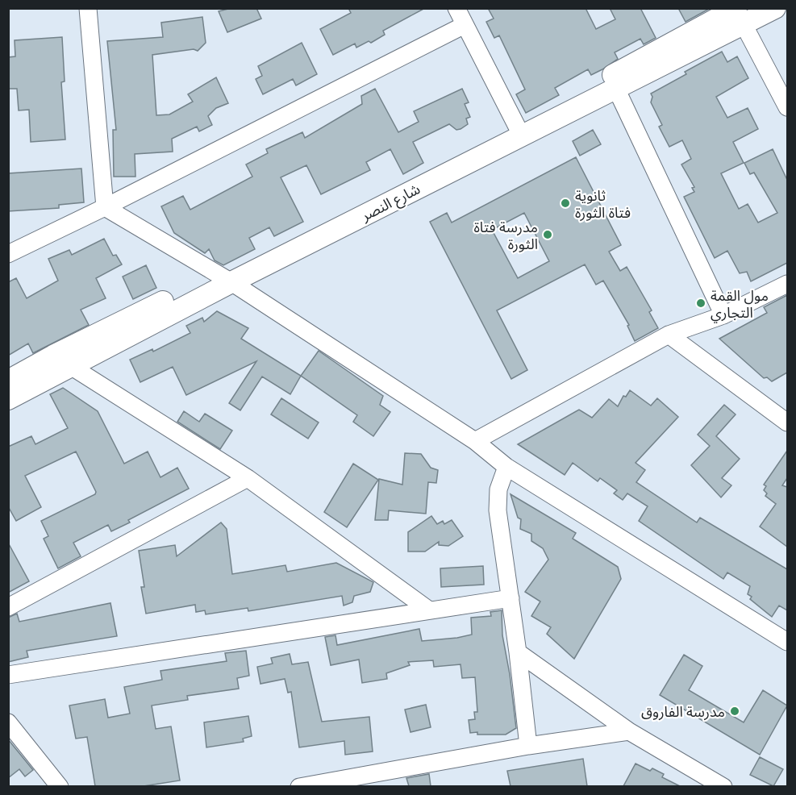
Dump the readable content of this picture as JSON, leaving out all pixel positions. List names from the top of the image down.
{
  "streets": {
    "street": ["شارع النصر"]
  },
  "places": [
    "ثانوية فتاة الثورة",
    "مدرسة فتاة الثورة",
    "مول القمة التجاري",
    "مدرسة الفاروق"
  ]
}
